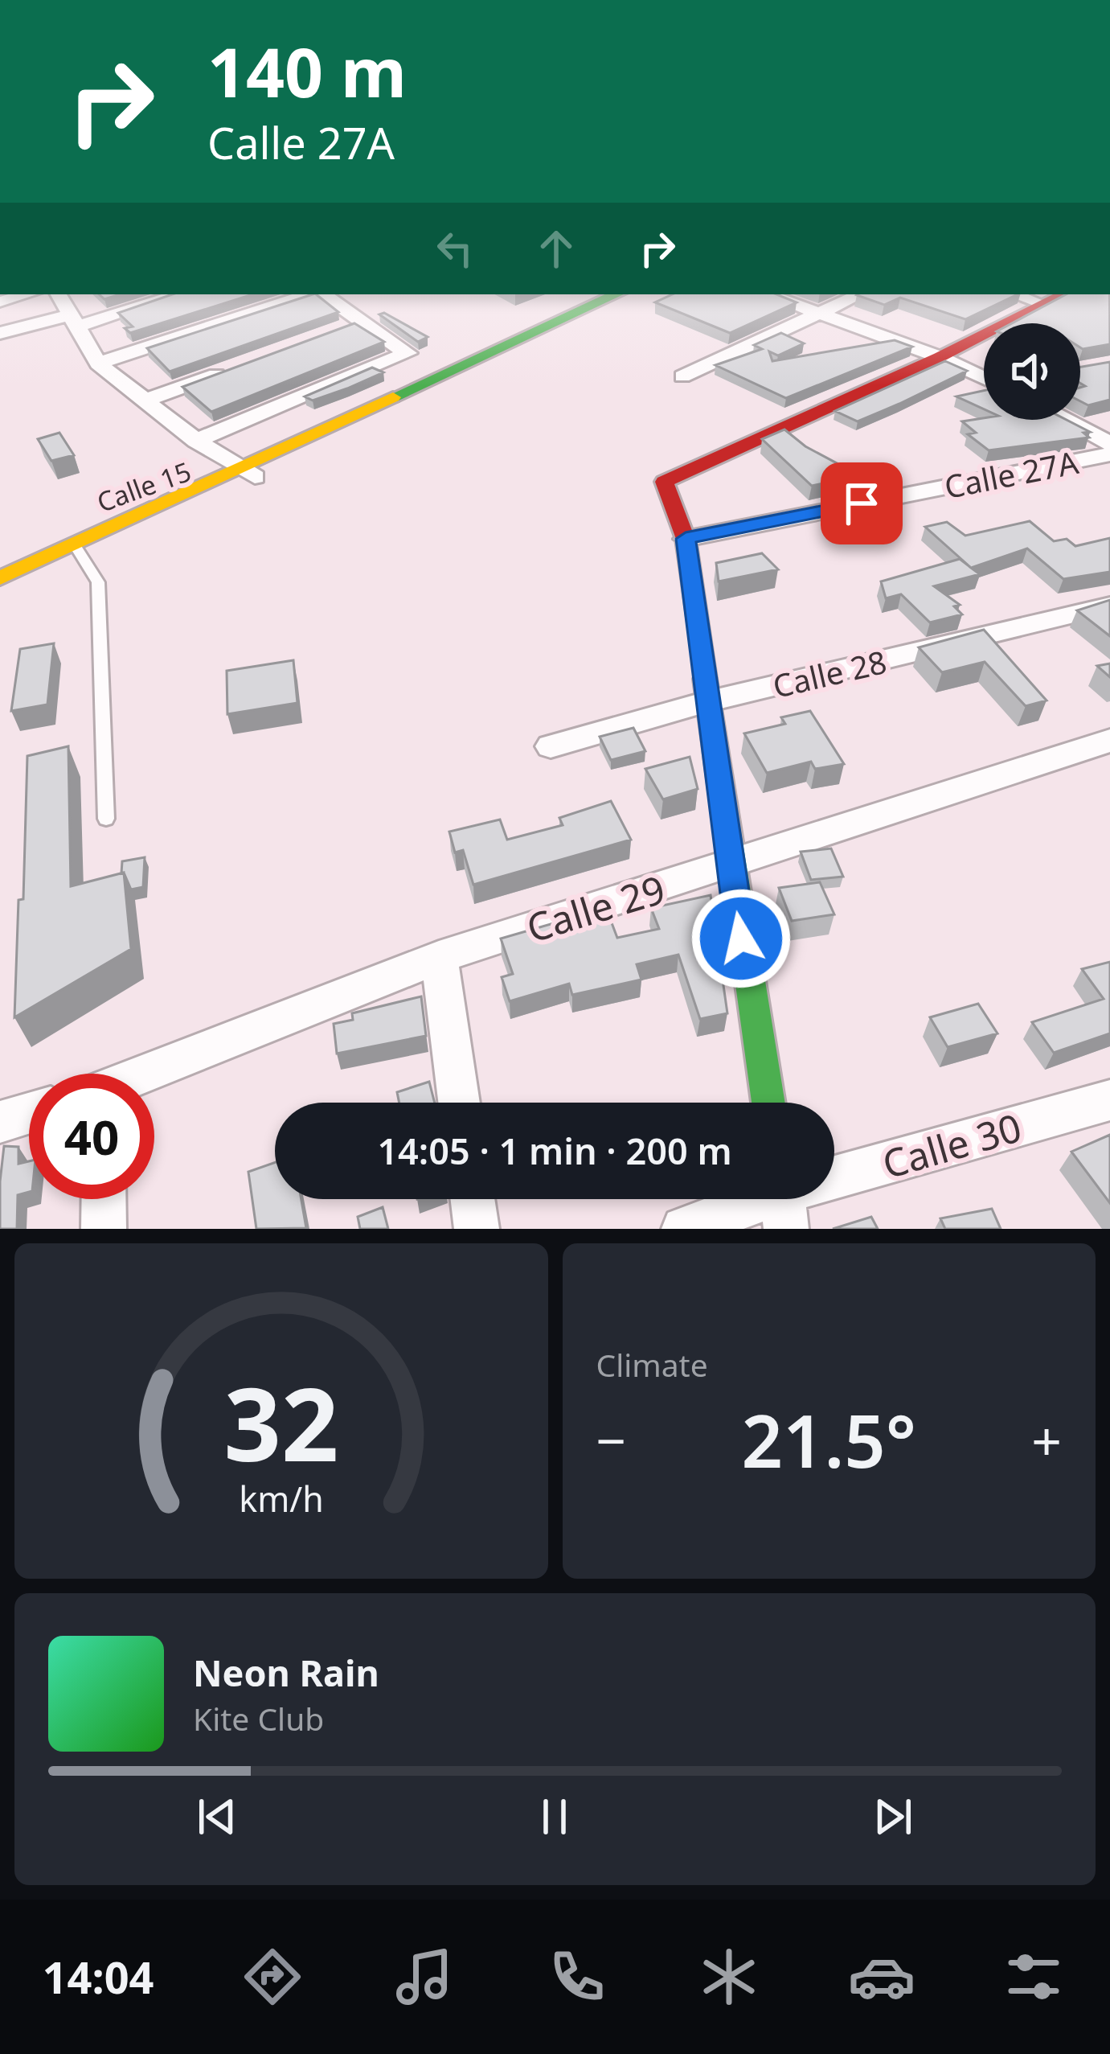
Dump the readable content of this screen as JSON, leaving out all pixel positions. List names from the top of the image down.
{
  "streets": {
    "main road": ["Calle 15"],
    "street": [
      "Calle 27A",
      "Calle 28",
      "Calle 29",
      "Calle 30"
    ]
  },
  "page": {
    "turn": ["140 m", "Calle 27A"],
    "limit": "40",
    "trip": "14:05 · 1 min · 200 m",
    "tile": "Climate",
    "heat": ["−", "21.5°", "+"],
    "song": ["Neon Rain", "Kite Club"],
    "tabs": "14:04",
    "gauge": ["32", "km/h"]
  }
}
